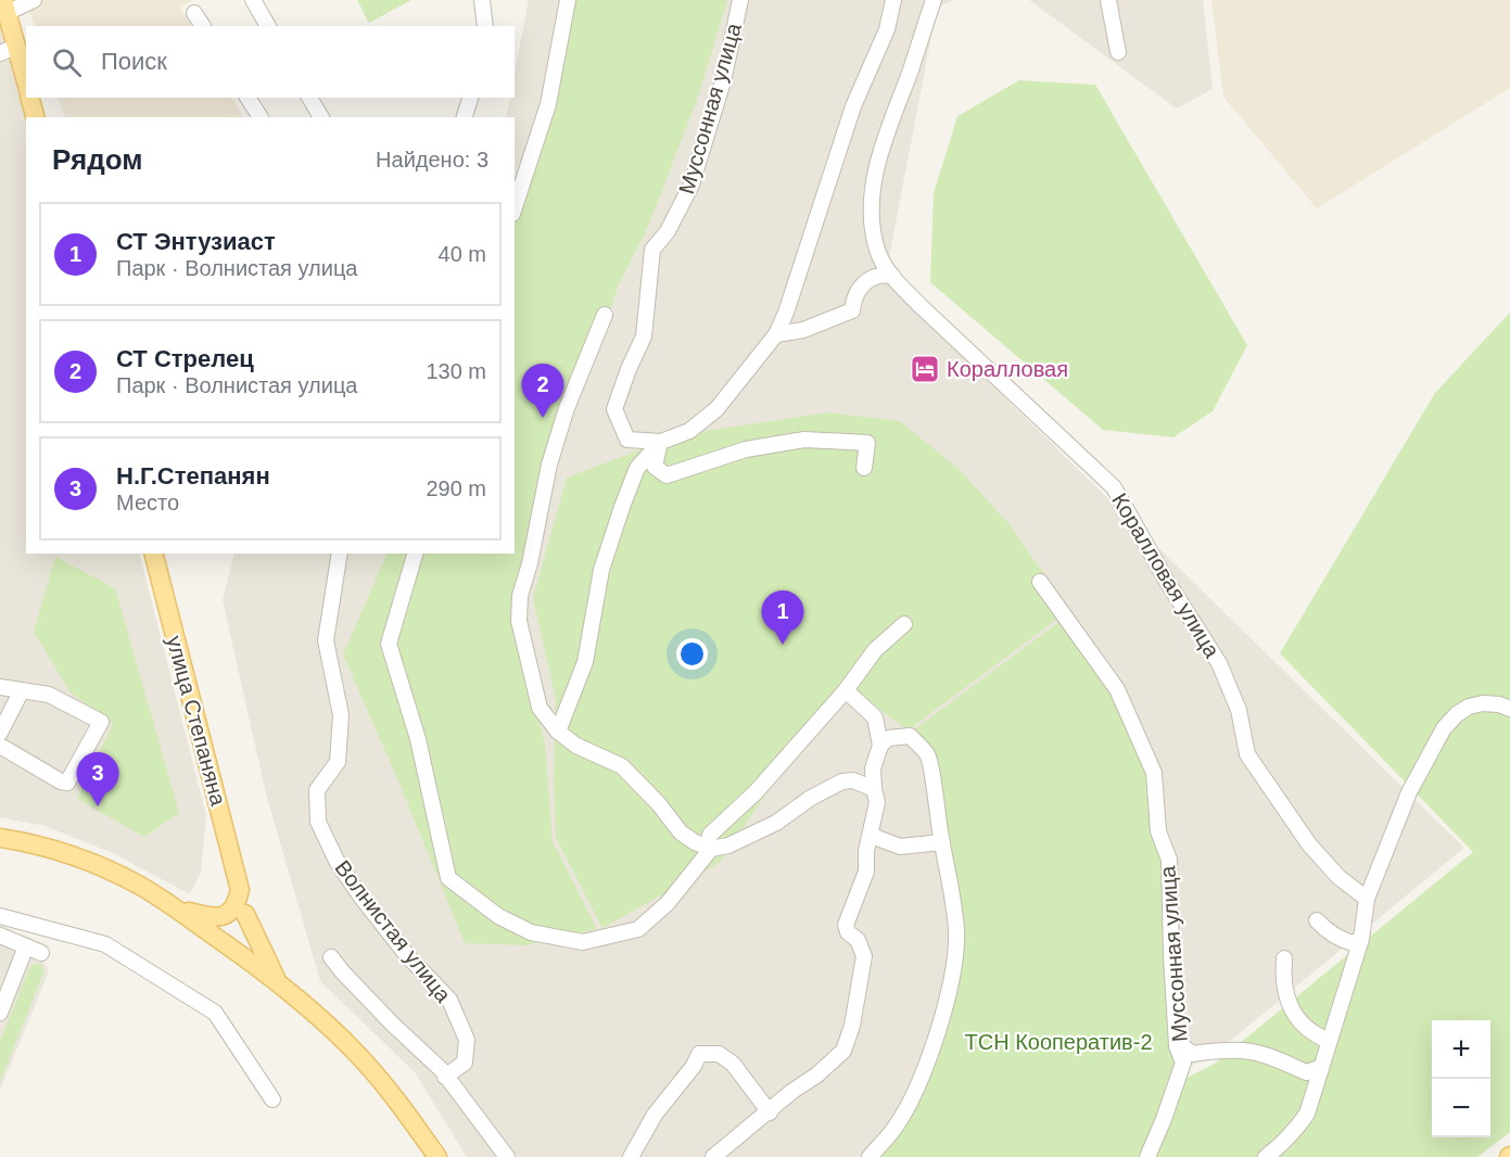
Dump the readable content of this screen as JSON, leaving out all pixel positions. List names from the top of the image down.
{
  "streets": {
    "main road": ["улица Степаняна"],
    "street": ["Муссонная улица", "Коралловая улица", "Волнистая улица"]
  },
  "parks": ["ТСН Кооператив-2"],
  "places": {
    "hotel": ["Коралловая"]
  },
  "page": {
    "search": "Поиск",
    "heading": ["Рядом", "Найдено: 3"],
    "list": [
      {
        "mark": "1",
        "name": "СТ Энтузиаст",
        "note": "Парк · Волнистая улица",
        "value": "40 m"
      },
      {
        "mark": "2",
        "name": "СТ Стрелец",
        "note": "Парк · Волнистая улица",
        "value": "130 m"
      },
      {
        "mark": "3",
        "name": "Н.Г.Степанян",
        "note": "Место",
        "value": "290 m"
      }
    ],
    "pins": ["2", "1", "3"],
    "map_buttons": ["+", "−"]
  }
}
